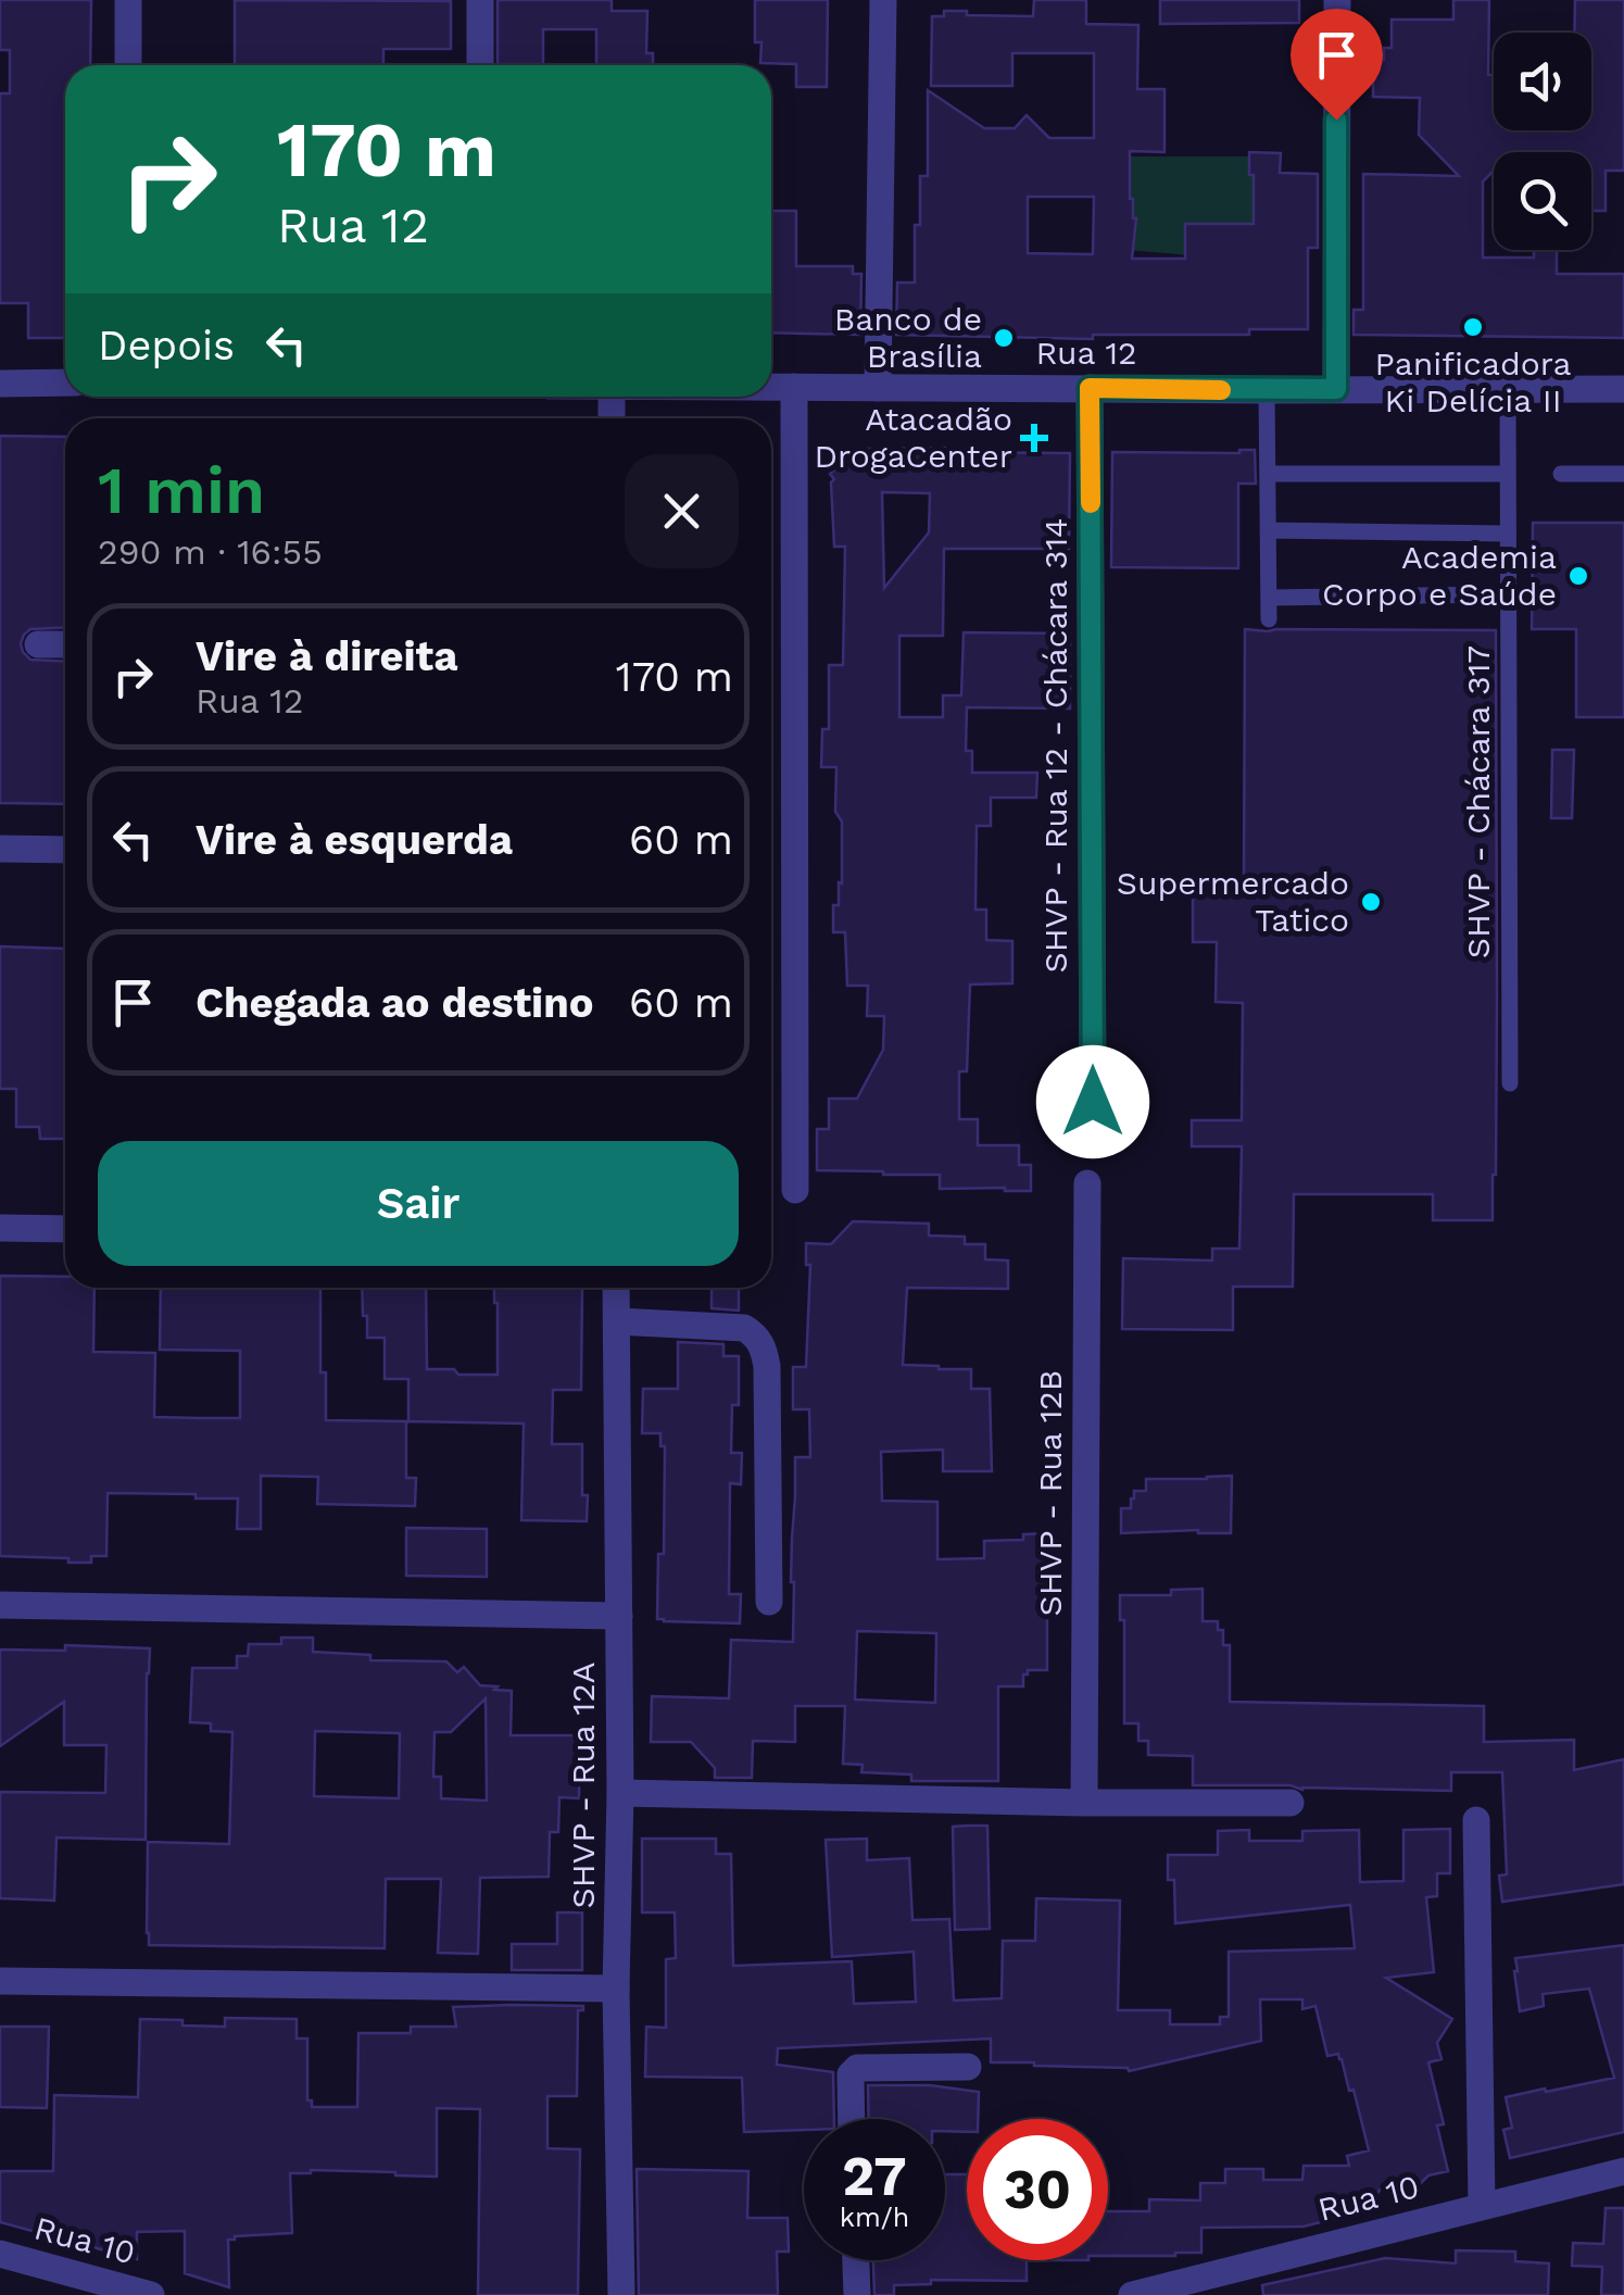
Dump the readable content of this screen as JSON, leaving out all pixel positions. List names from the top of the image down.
{
  "streets": {
    "street": [
      "Rua 12",
      "SHVP - Rua 12 - Chácara 314",
      "SHVP - Rua 12B",
      "SHVP - Rua 12A",
      "Rua 10"
    ],
    "lane": ["SHVP - Chácara 317"]
  },
  "crossings": [
    ["Rua 12", "SHVP - Rua 12 - Chácara 314"],
    ["Rua 12", "SHVP - Chácara 317"]
  ],
  "places": {
    "other": [
      "Panificadora Ki Delícia II",
      "Banco de Brasília",
      "Academia Corpo e Saúde",
      "Supermercado Tatico"
    ],
    "health": ["Atacadão DrogaCenter"]
  },
  "page": {
    "turn": ["170 m", "Rua 12"],
    "then": "Depois",
    "heading": ["1 min", "290 m · 16:55"],
    "list": [
      {
        "name": "Vire à direita",
        "note": "Rua 12",
        "value": "170 m"
      },
      {
        "name": "Vire à esquerda",
        "value": "60 m"
      },
      {
        "name": "Chegada ao destino",
        "value": "60 m"
      }
    ],
    "buttons": "Sair",
    "speed": "27 km/h",
    "limit": "30"
  }
}
